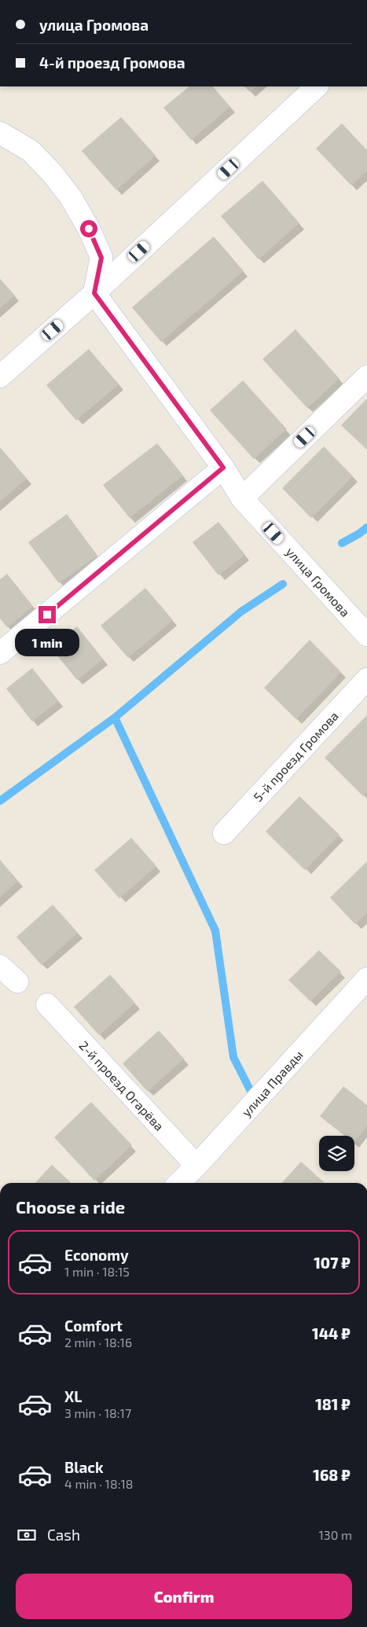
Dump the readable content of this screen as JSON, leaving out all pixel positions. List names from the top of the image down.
{
  "streets": {
    "street": [
      "улица Громова",
      "5-й проезд Громова",
      "улица Правды",
      "2-й проезд Огарёва"
    ]
  },
  "crossings": [
    ["улица Правды", "2-й проезд Огарёва"]
  ],
  "page": {
    "banner": ["улица Громова", "4-й проезд Громова"],
    "bubble": "1 min",
    "heading": "Choose a ride",
    "list": [
      {
        "name": "Economy",
        "note": "1 min · 18:15",
        "value": "107 ₽"
      },
      {
        "name": "Comfort",
        "note": "2 min · 18:16",
        "value": "144 ₽"
      },
      {
        "name": "XL",
        "note": "3 min · 18:17",
        "value": "181 ₽"
      },
      {
        "name": "Black",
        "note": "4 min · 18:18",
        "value": "168 ₽"
      }
    ],
    "pay": ["Cash", "130 m"],
    "buttons": "Confirm"
  }
}
